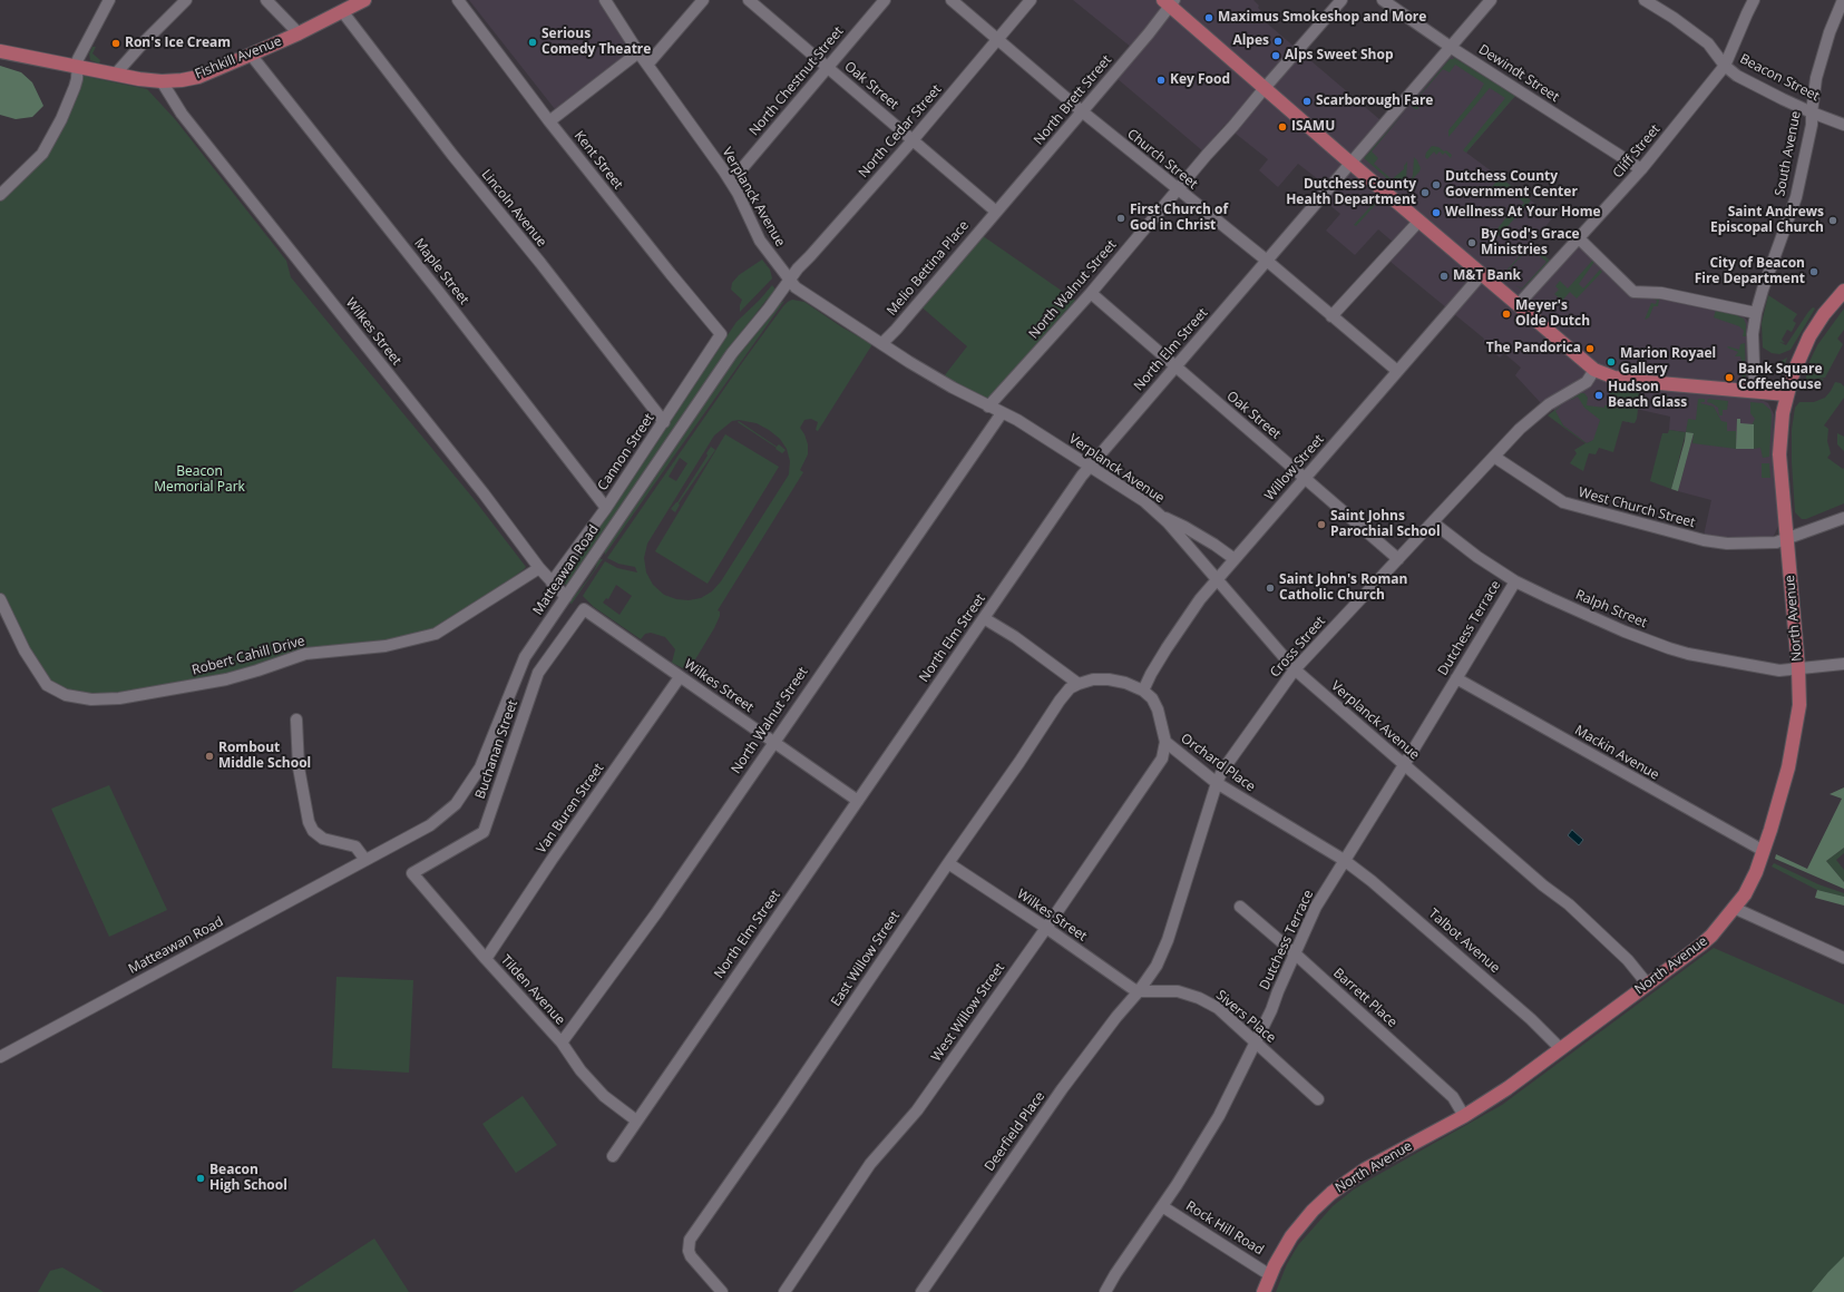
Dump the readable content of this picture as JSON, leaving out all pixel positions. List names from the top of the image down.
{
  "streets": {
    "main road": ["Fishkill Avenue", "North Avenue"],
    "street": [
      "Dewindt Street",
      "Beacon Street",
      "North Chestnut Street",
      "Oak Street",
      "North Brett Street",
      "North Cedar Street",
      "Cliff Street",
      "South Avenue",
      "Church Street",
      "Kent Street",
      "Verplanck Avenue",
      "Lincoln Avenue",
      "Melio Bettina Place",
      "Maple Street",
      "North Walnut Street",
      "Wilkes Street",
      "North Elm Street",
      "Cannon Street",
      "Willow Street",
      "West Church Street",
      "Matteawan Road",
      "Ralph Street",
      "Dutchess Terrace",
      "Cross Street",
      "Robert Cahill Drive",
      "Buchanan Street",
      "Mackin Avenue",
      "Orchard Place",
      "Van Buren Street",
      "Talbot Avenue",
      "East Willow Street",
      "Tilden Avenue",
      "Barrett Place",
      "West Willow Street",
      "Sivers Place",
      "Deerfield Place",
      "Rock Hill Road"
    ]
  },
  "crossings": [
    ["Fishkill Avenue", "Lincoln Avenue"],
    ["Fishkill Avenue", "Maple Street"],
    ["Fishkill Avenue", "Wilkes Street"],
    ["Dewindt Street", "Cliff Street"],
    ["Dewindt Street", "North Elm Street"],
    ["Beacon Street", "Cliff Street"],
    ["Beacon Street", "South Avenue"],
    ["North Chestnut Street", "Oak Street"],
    ["North Chestnut Street", "Verplanck Avenue"],
    ["Oak Street", "North Brett Street"],
    ["Oak Street", "North Cedar Street"],
    ["Oak Street", "Melio Bettina Place"],
    ["Oak Street", "North Walnut Street"],
    ["Oak Street", "North Elm Street"],
    ["Oak Street", "Willow Street"],
    ["Oak Street", "Cross Street"],
    ["North Brett Street", "Church Street"],
    ["North Brett Street", "Melio Bettina Place"],
    ["North Cedar Street", "Church Street"],
    ["North Cedar Street", "Verplanck Avenue"],
    ["North Cedar Street", "Matteawan Road"],
    ["Church Street", "North Walnut Street"],
    ["Church Street", "North Elm Street"],
    ["Church Street", "Willow Street"],
    ["Kent Street", "Cannon Street"],
    ["Verplanck Avenue", "Melio Bettina Place"],
    ["Verplanck Avenue", "North Walnut Street"],
    ["Verplanck Avenue", "North Elm Street"],
    ["Verplanck Avenue", "Willow Street"],
    ["Verplanck Avenue", "Matteawan Road"],
    ["Verplanck Avenue", "North Avenue"],
    ["Verplanck Avenue", "Dutchess Terrace"],
    ["Verplanck Avenue", "Cross Street"],
    ["Lincoln Avenue", "Cannon Street"],
    ["Maple Street", "Cannon Street"],
    ["North Walnut Street", "Wilkes Street"],
    ["North Walnut Street", "Tilden Avenue"],
    ["Wilkes Street", "North Elm Street"],
    ["Wilkes Street", "Cannon Street"],
    ["Wilkes Street", "Matteawan Road"],
    ["Wilkes Street", "Cross Street"],
    ["Wilkes Street", "Robert Cahill Drive"],
    ["Wilkes Street", "Buchanan Street"],
    ["Wilkes Street", "Van Buren Street"],
    ["Wilkes Street", "East Willow Street"],
    ["Wilkes Street", "West Willow Street"],
    ["Wilkes Street", "Sivers Place"],
    ["Wilkes Street", "Deerfield Place"],
    ["North Elm Street", "Tilden Avenue"],
    ["Willow Street", "Orchard Place"],
    ["West Church Street", "North Avenue"],
    ["West Church Street", "Cross Street"],
    ["Ralph Street", "North Avenue"],
    ["Ralph Street", "Dutchess Terrace"],
    ["Ralph Street", "Cross Street"],
    ["North Avenue", "Mackin Avenue"],
    ["North Avenue", "Talbot Avenue"],
    ["North Avenue", "Barrett Place"],
    ["North Avenue", "Rock Hill Road"],
    ["Dutchess Terrace", "Mackin Avenue"],
    ["Dutchess Terrace", "Orchard Place"],
    ["Dutchess Terrace", "Talbot Avenue"],
    ["Dutchess Terrace", "Barrett Place"],
    ["Dutchess Terrace", "Sivers Place"],
    ["Dutchess Terrace", "Rock Hill Road"],
    ["Cross Street", "Orchard Place"],
    ["Cross Street", "Sivers Place"],
    ["Cross Street", "Deerfield Place"],
    ["Buchanan Street", "Tilden Avenue"],
    ["Orchard Place", "Talbot Avenue"],
    ["Orchard Place", "East Willow Street"],
    ["Orchard Place", "West Willow Street"],
    ["Van Buren Street", "Tilden Avenue"],
    ["Sivers Place", "Deerfield Place"]
  ],
  "parks": ["Beacon Memorial Park"],
  "places": [
    "Maximus Smokeshop and More",
    "Alpes",
    "Serious Comedy Theatre",
    "Ron's Ice Cream",
    "Alps Sweet Shop",
    "Key Food",
    "Scarborough Fare",
    "ISAMU",
    "Dutchess County Government Center",
    "Dutchess County Health Department",
    "Wellness At Your Home",
    "First Church of God in Christ",
    "Saint Andrews Episcopal Church",
    "By God's Grace Ministries",
    "City of Beacon Fire Department",
    "M&T Bank",
    "Meyer's Olde Dutch",
    "The Pandorica",
    "Marion Royael Gallery",
    "Bank Square Coffeehouse",
    "Hudson Beach Glass",
    "Saint Johns Parochial School",
    "Saint John's Roman Catholic Church",
    "Rombout Middle School",
    "Beacon High School"
  ]
}
